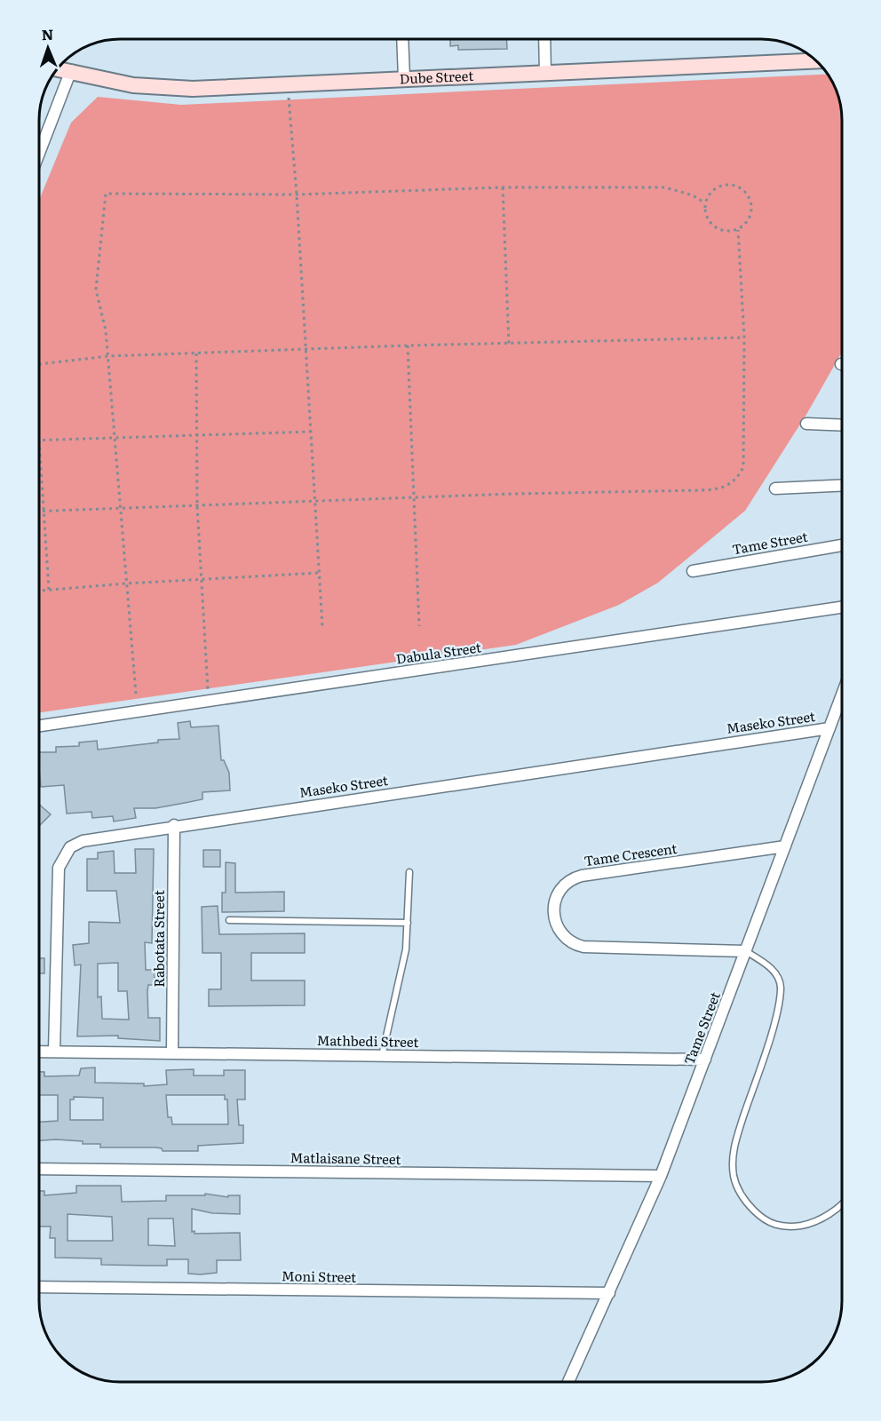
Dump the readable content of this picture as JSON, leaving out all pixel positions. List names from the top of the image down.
{
  "streets": {
    "street": [
      "Dube Street",
      "Tame Street",
      "Dabula Street",
      "Maseko Street",
      "Tame Crescent",
      "Rabotata Street",
      "Mathbedi Street",
      "Matlaisane Street",
      "Moni Street"
    ]
  },
  "crossings": [
    ["Tame Street", "Maseko Street"],
    ["Tame Street", "Tame Crescent"],
    ["Tame Street", "Mathbedi Street"],
    ["Tame Street", "Matlaisane Street"],
    ["Tame Street", "Moni Street"],
    ["Maseko Street", "Rabotata Street"],
    ["Maseko Street", "Mathbedi Street"],
    ["Rabotata Street", "Mathbedi Street"]
  ],
  "north": "top"
}
